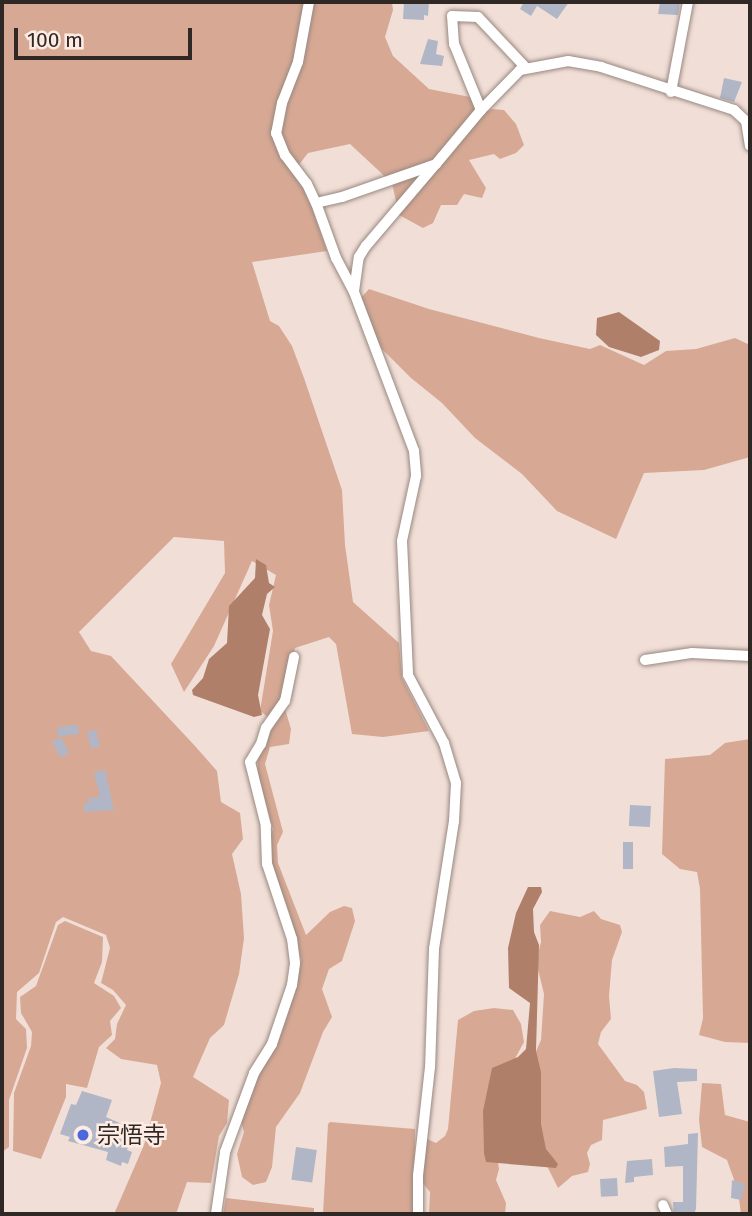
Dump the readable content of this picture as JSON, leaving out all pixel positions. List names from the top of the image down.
{
  "places": ["宗悟寺"],
  "scale_bar": "100 m"
}
